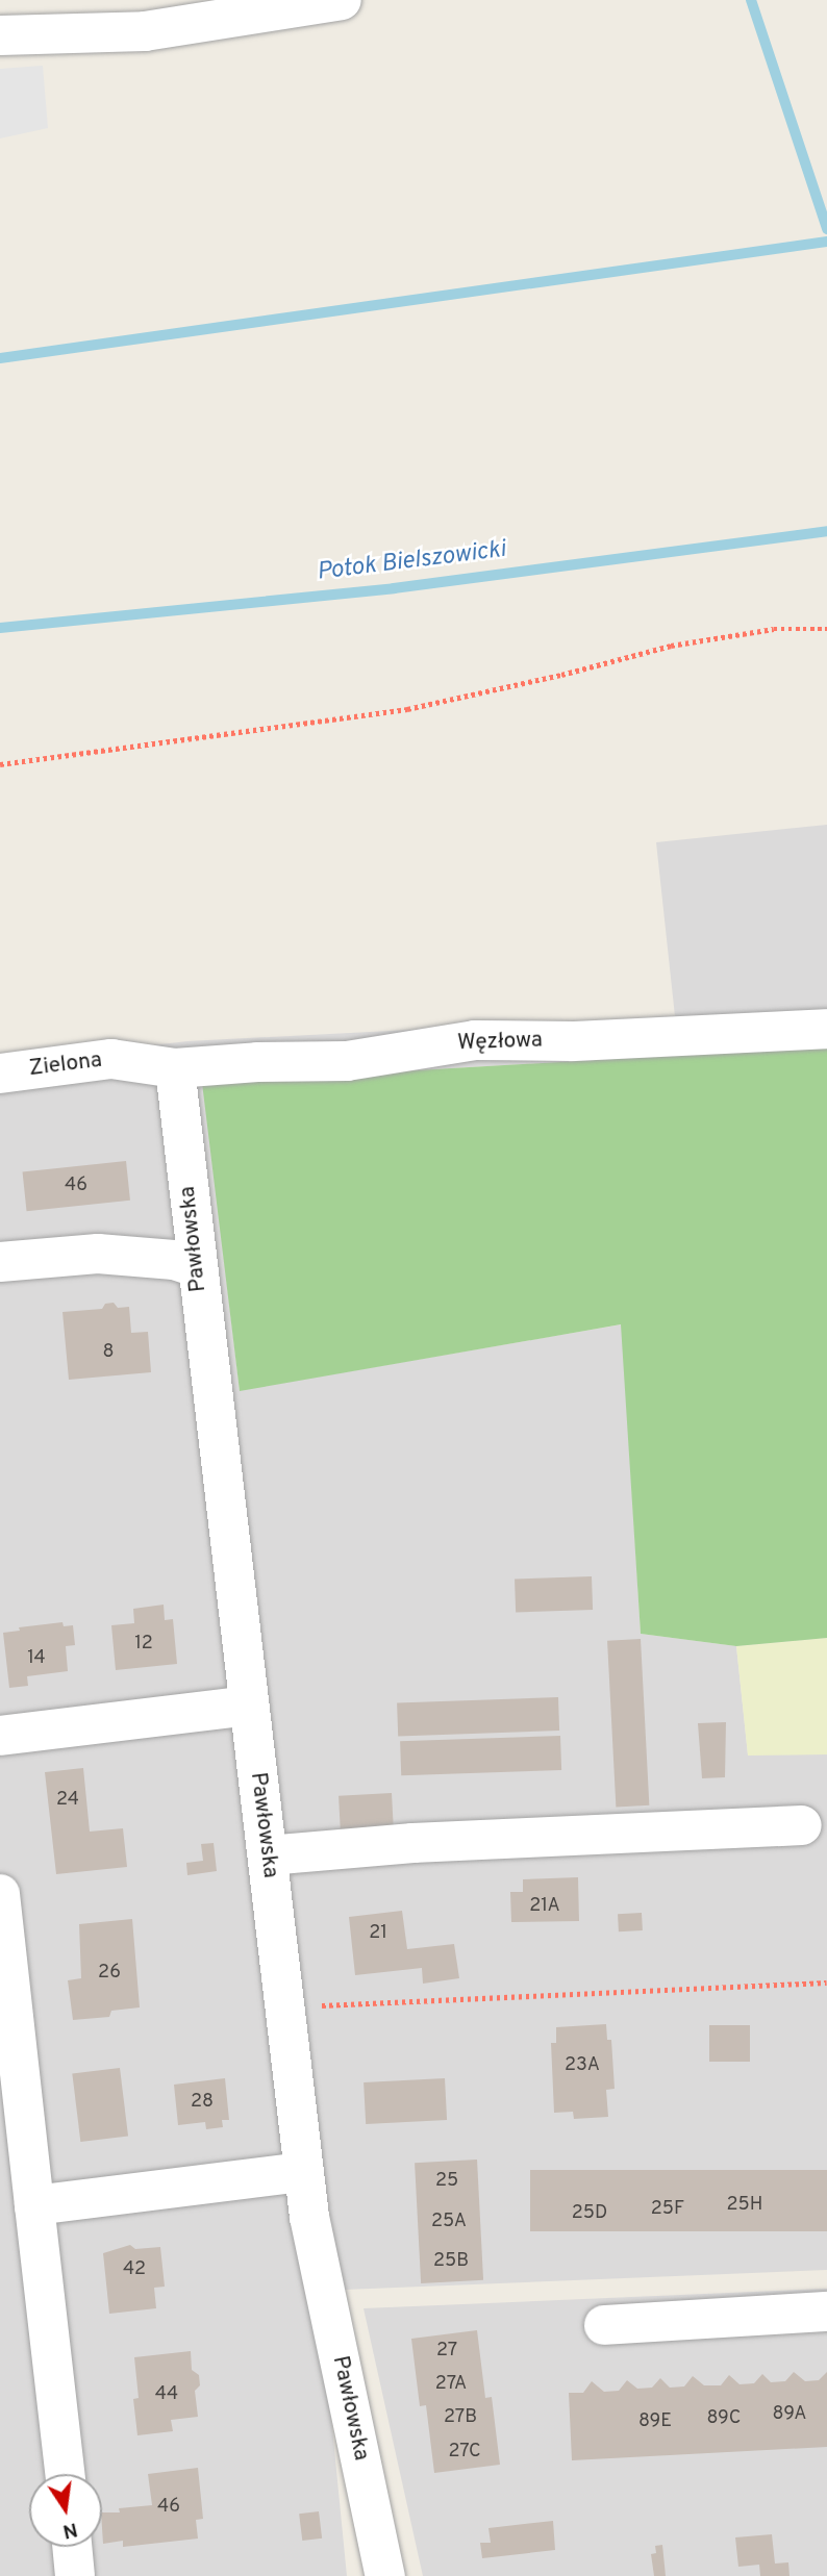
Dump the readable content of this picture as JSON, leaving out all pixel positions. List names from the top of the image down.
{
  "streets": {
    "street": ["Węzłowa", "Zielona", "Pawłowska"]
  },
  "crossings": [
    ["Węzłowa", "Zielona"],
    ["Węzłowa", "Pawłowska"],
    ["Zielona", "Pawłowska"]
  ],
  "water": ["Potok Bielszowicki"],
  "house_numbers": [
    "46",
    "8",
    "12",
    "14",
    "24",
    "21A",
    "21",
    "26",
    "23A",
    "28",
    "25",
    "25H",
    "25F",
    "25D",
    "25A",
    "25B",
    "42",
    "27",
    "27A",
    "44",
    "89A",
    "27B",
    "89C",
    "89E",
    "27C",
    "46"
  ],
  "north": "bottom"
}
